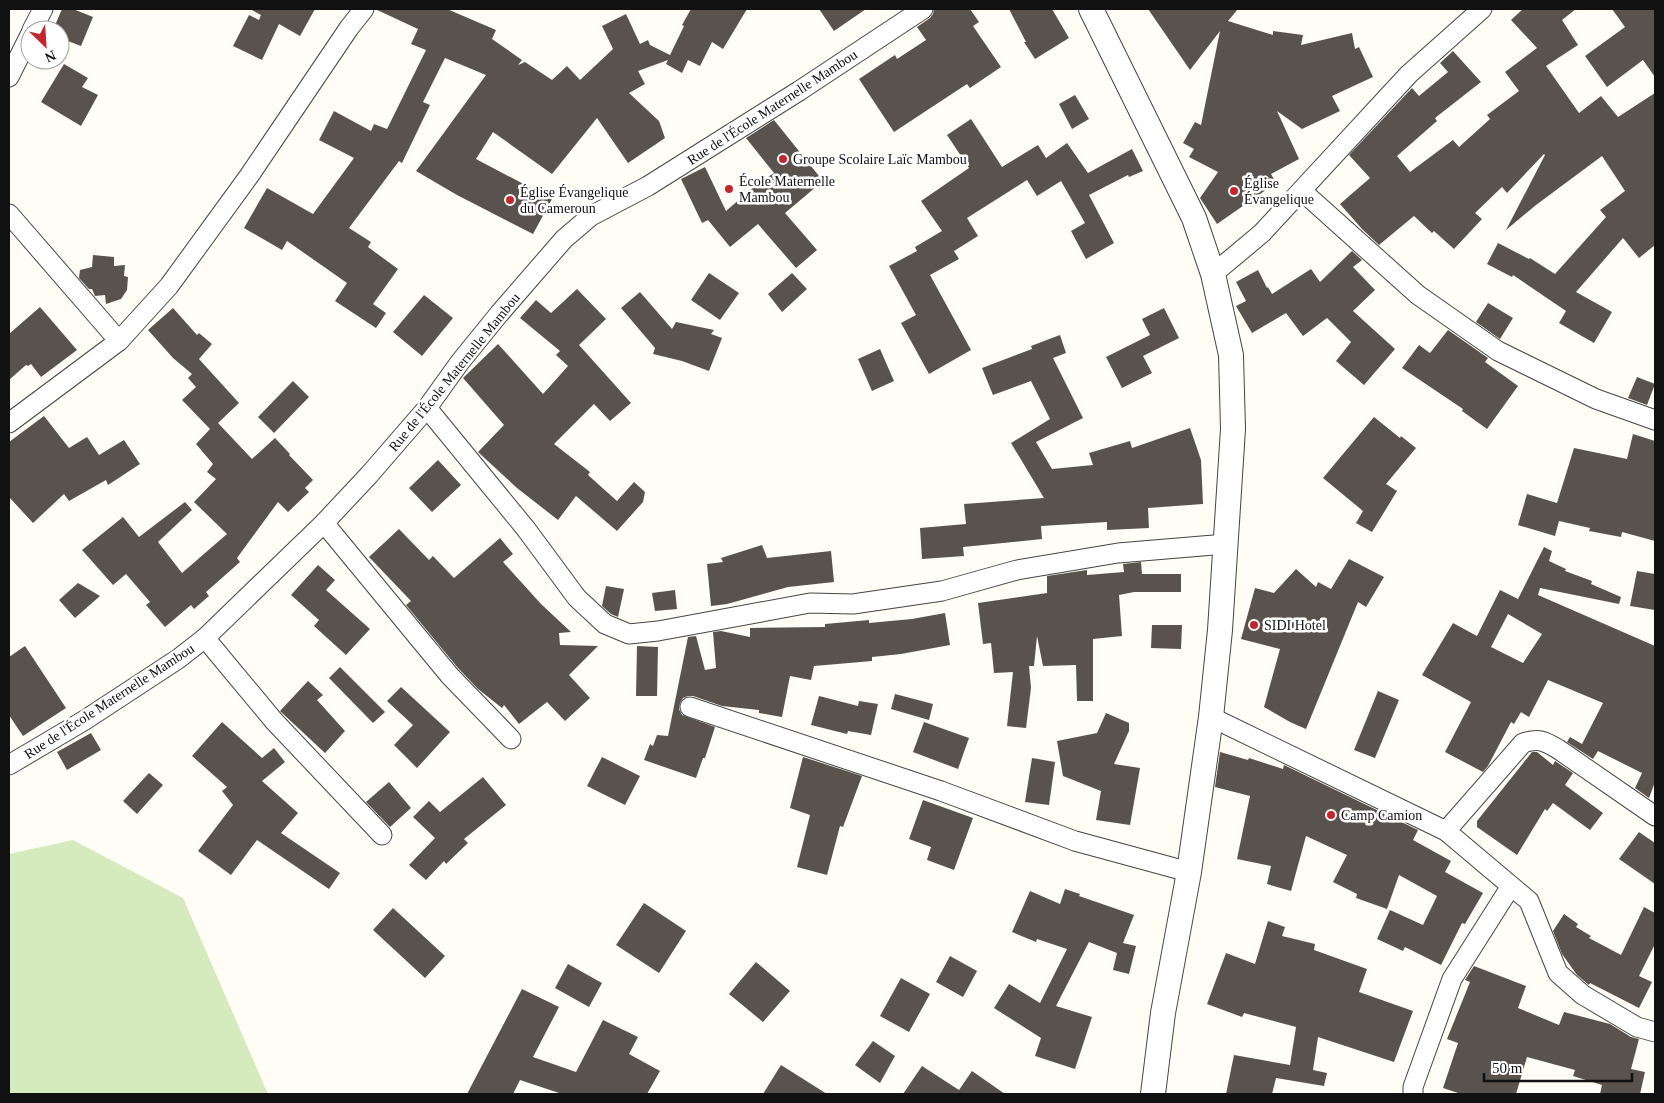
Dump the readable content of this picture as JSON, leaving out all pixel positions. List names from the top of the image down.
{
  "streets": {
    "street": ["Rue de l'École Maternelle Mambou"]
  },
  "places": [
    "Groupe Scolaire Laïc Mambou",
    "École Maternelle Mambou",
    "Église Évangelique",
    "Église Évangelique du Cameroun",
    "SIDI Hotel",
    "Camp Camion"
  ],
  "scale_bar": "50 m",
  "north": "bottom right"
}
